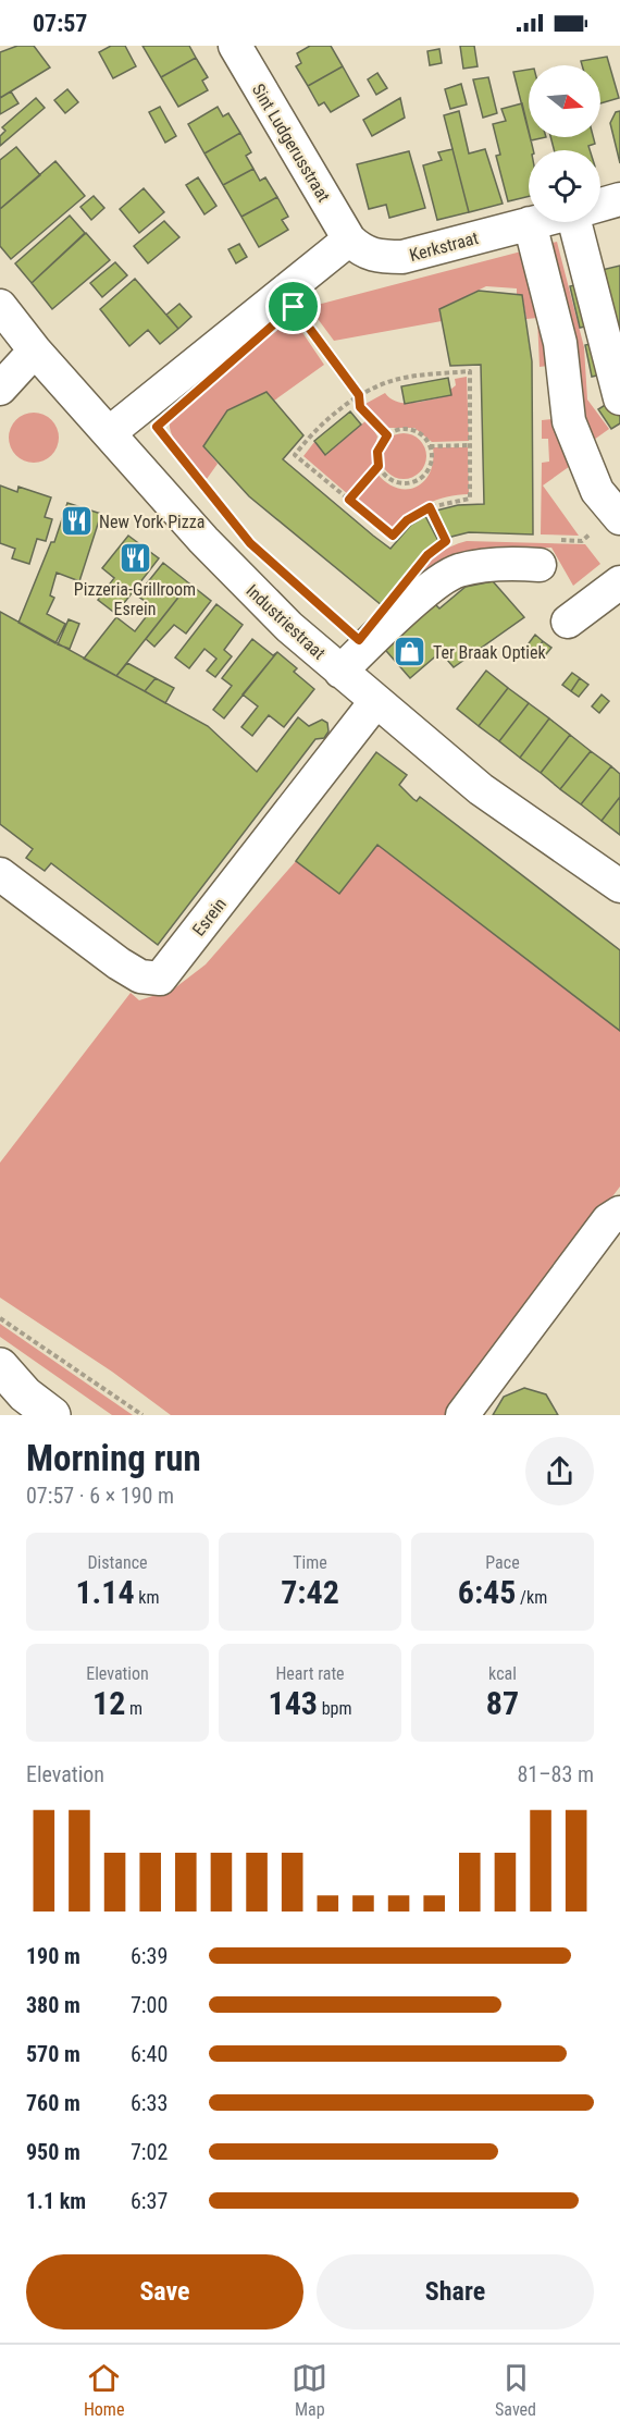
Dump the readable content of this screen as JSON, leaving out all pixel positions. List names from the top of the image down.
{
  "streets": {
    "street": [
      "Sint Ludgerusstraat",
      "Kerkstraat",
      "Industriestraat",
      "Esrein"
    ]
  },
  "crossings": [
    ["Sint Ludgerusstraat", "Kerkstraat"],
    ["Industriestraat", "Esrein"]
  ],
  "places": {
    "restaurant": ["New York Pizza", "Pizzeria-Grillroom Esrein"],
    "shop": ["Ter Braak Optiek"]
  },
  "north": "right",
  "page": {
    "status": "07:57",
    "heading": ["Morning run", "07:57 · 6 × 190 m"],
    "stats": [
      ["Distance", "1.14 km"],
      ["Time", "7:42"],
      ["Pace", "6:45 /km"],
      ["Elevation", "12 m"],
      ["Heart rate", "143 bpm"],
      ["kcal", "87"]
    ],
    "chart": ["Elevation", "81–83 m"],
    "list": [
      {
        "name": "190 m",
        "note": "6:39"
      },
      {
        "name": "380 m",
        "note": "7:00"
      },
      {
        "name": "570 m",
        "note": "6:40"
      },
      {
        "name": "760 m",
        "note": "6:33"
      },
      {
        "name": "950 m",
        "note": "7:02"
      },
      {
        "name": "1.1 km",
        "note": "6:37"
      }
    ],
    "buttons": ["Save", "Share"],
    "tabs": ["Home", "Map", "Saved"]
  }
}
